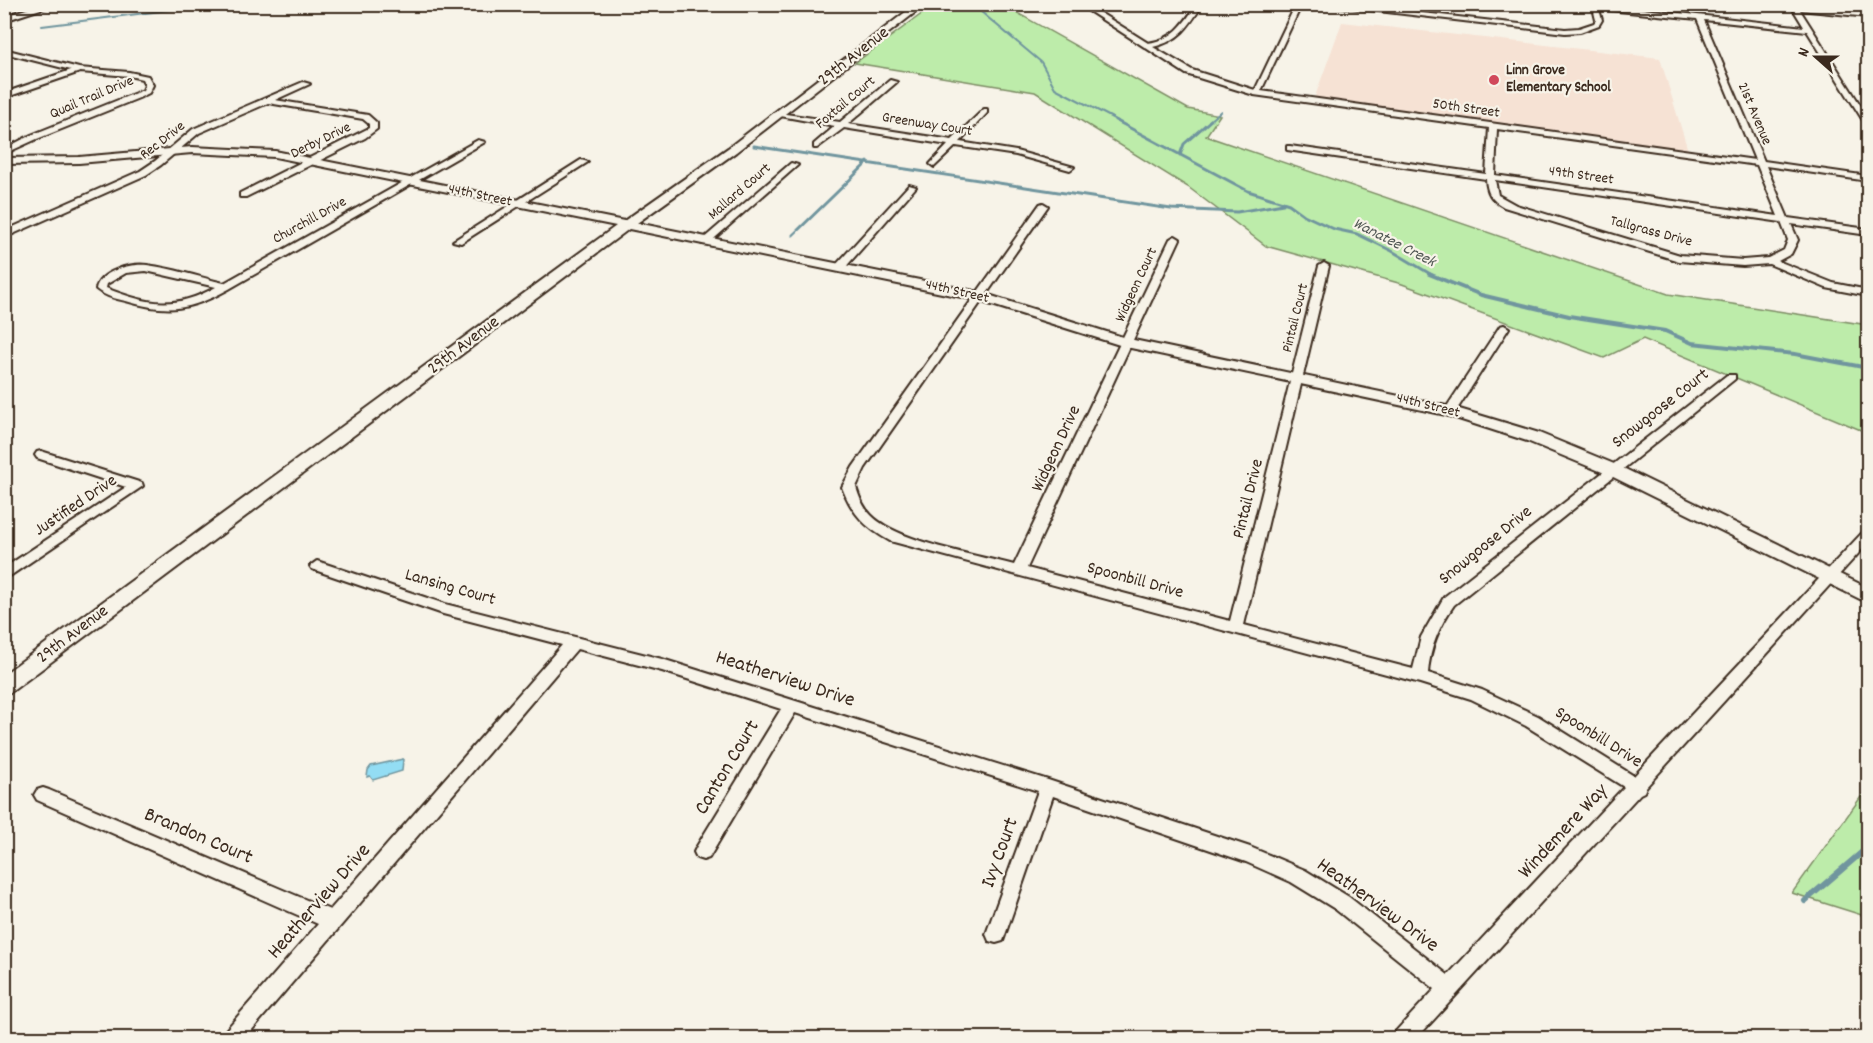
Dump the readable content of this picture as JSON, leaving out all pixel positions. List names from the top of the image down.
{
  "streets": {
    "street": [
      "29th Avenue",
      "Quail Trail Drive",
      "Foxtail Court",
      "50th Street",
      "21st Avenue",
      "Greenway Court",
      "Rec Drive",
      "Derby Drive",
      "49th Street",
      "Mallard Court",
      "44th Street",
      "Churchill Drive",
      "Tallgrass Drive",
      "Widgeon Court",
      "Pintail Court",
      "Snowgoose Court",
      "Widgeon Drive",
      "Pintail Drive",
      "Justified Drive",
      "Snowgoose Drive",
      "Spoonbill Drive",
      "Lansing Court",
      "Heatherview Drive",
      "Canton Court",
      "Windemere Way",
      "Brandon Court",
      "Ivy Court"
    ]
  },
  "crossings": [
    ["29th Avenue", "Greenway Court"],
    ["29th Avenue", "44th Street"],
    ["Foxtail Court", "Greenway Court"],
    ["50th Street", "21st Avenue"],
    ["21st Avenue", "49th Street"],
    ["Rec Drive", "Derby Drive"],
    ["Rec Drive", "44th Street"],
    ["Derby Drive", "44th Street"],
    ["49th Street", "Tallgrass Drive"],
    ["Mallard Court", "44th Street"],
    ["44th Street", "Churchill Drive"],
    ["44th Street", "Widgeon Court"],
    ["44th Street", "Pintail Court"],
    ["44th Street", "Snowgoose Court"],
    ["44th Street", "Widgeon Drive"],
    ["44th Street", "Pintail Drive"],
    ["44th Street", "Snowgoose Drive"],
    ["44th Street", "Spoonbill Drive"],
    ["44th Street", "Windemere Way"],
    ["Widgeon Court", "Widgeon Drive"],
    ["Pintail Court", "Pintail Drive"],
    ["Snowgoose Court", "Snowgoose Drive"],
    ["Widgeon Drive", "Spoonbill Drive"],
    ["Pintail Drive", "Spoonbill Drive"],
    ["Snowgoose Drive", "Spoonbill Drive"],
    ["Spoonbill Drive", "Windemere Way"],
    ["Lansing Court", "Heatherview Drive"],
    ["Heatherview Drive", "Canton Court"],
    ["Heatherview Drive", "Windemere Way"],
    ["Heatherview Drive", "Brandon Court"],
    ["Heatherview Drive", "Ivy Court"]
  ],
  "water": ["Wanatee Creek"],
  "places": ["Linn Grove Elementary School"],
  "north": "left"
}
